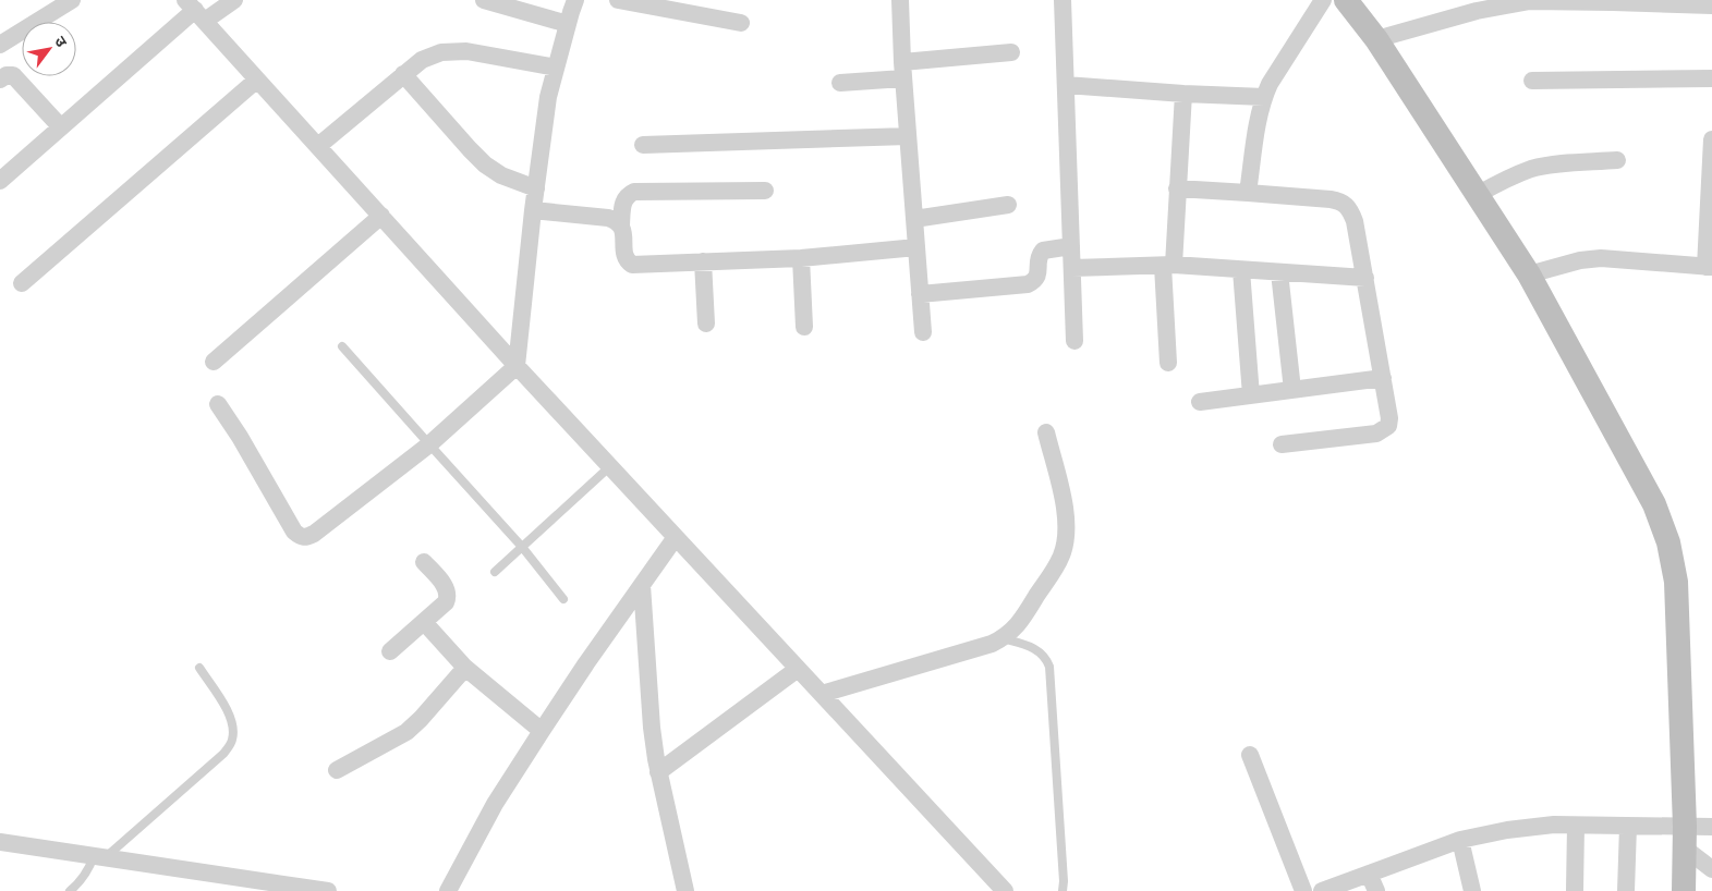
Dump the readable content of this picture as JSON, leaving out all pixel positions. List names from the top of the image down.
{
  "north": "top right"
}
